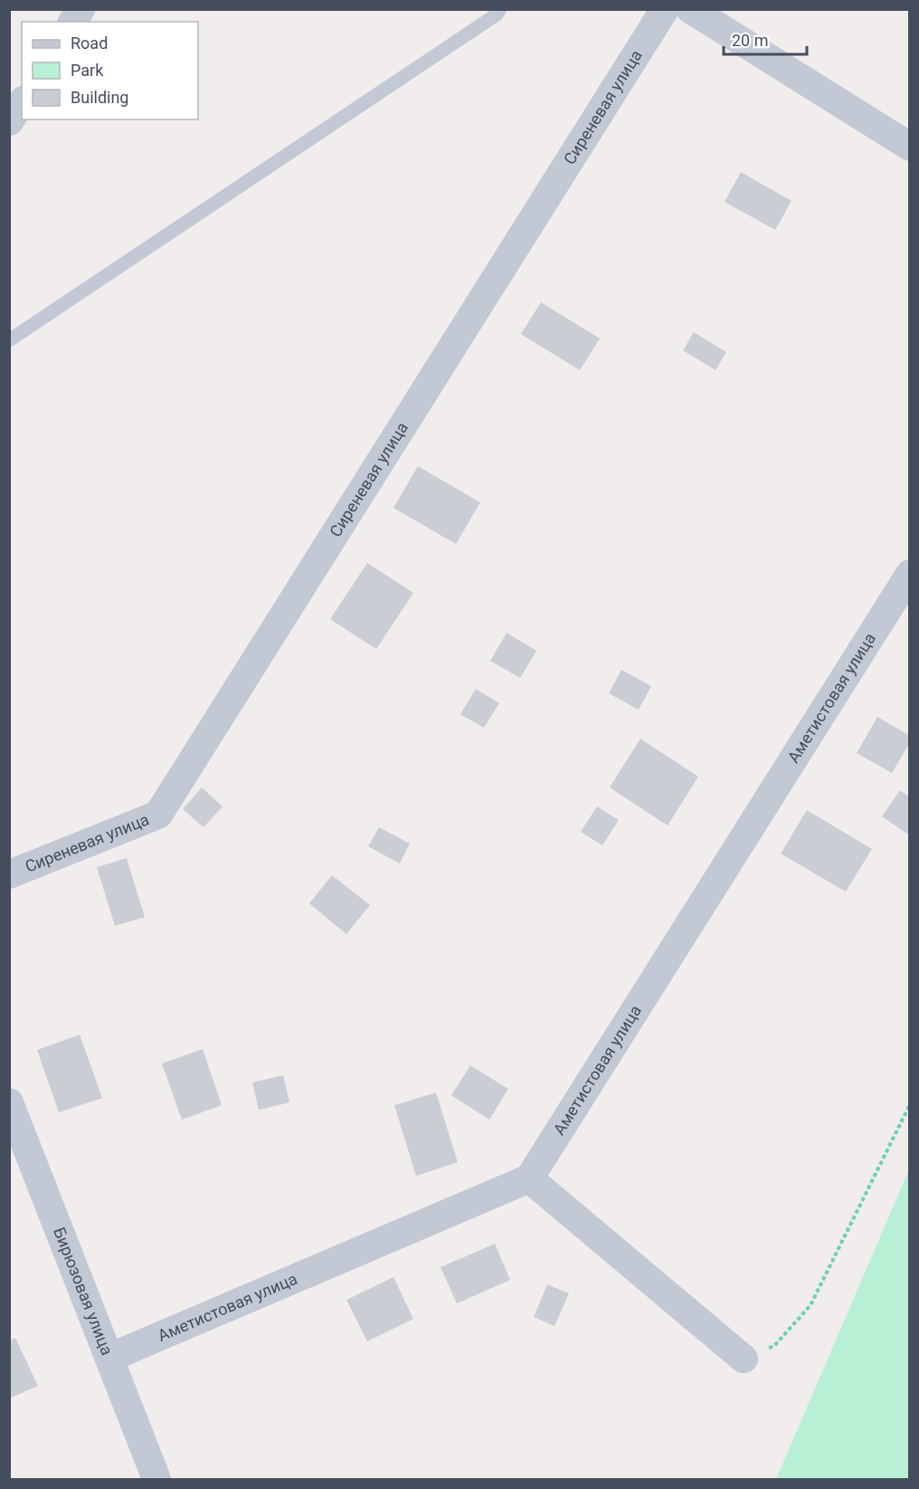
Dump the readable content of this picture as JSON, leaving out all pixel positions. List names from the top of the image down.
{
  "streets": {
    "street": ["Сиреневая улица", "Аметистовая улица", "Бирюзовая улица"]
  },
  "crossings": [
    ["Аметистовая улица", "Бирюзовая улица"]
  ],
  "legend": ["Road", "Park", "Building"],
  "scale_bar": "20 m"
}
